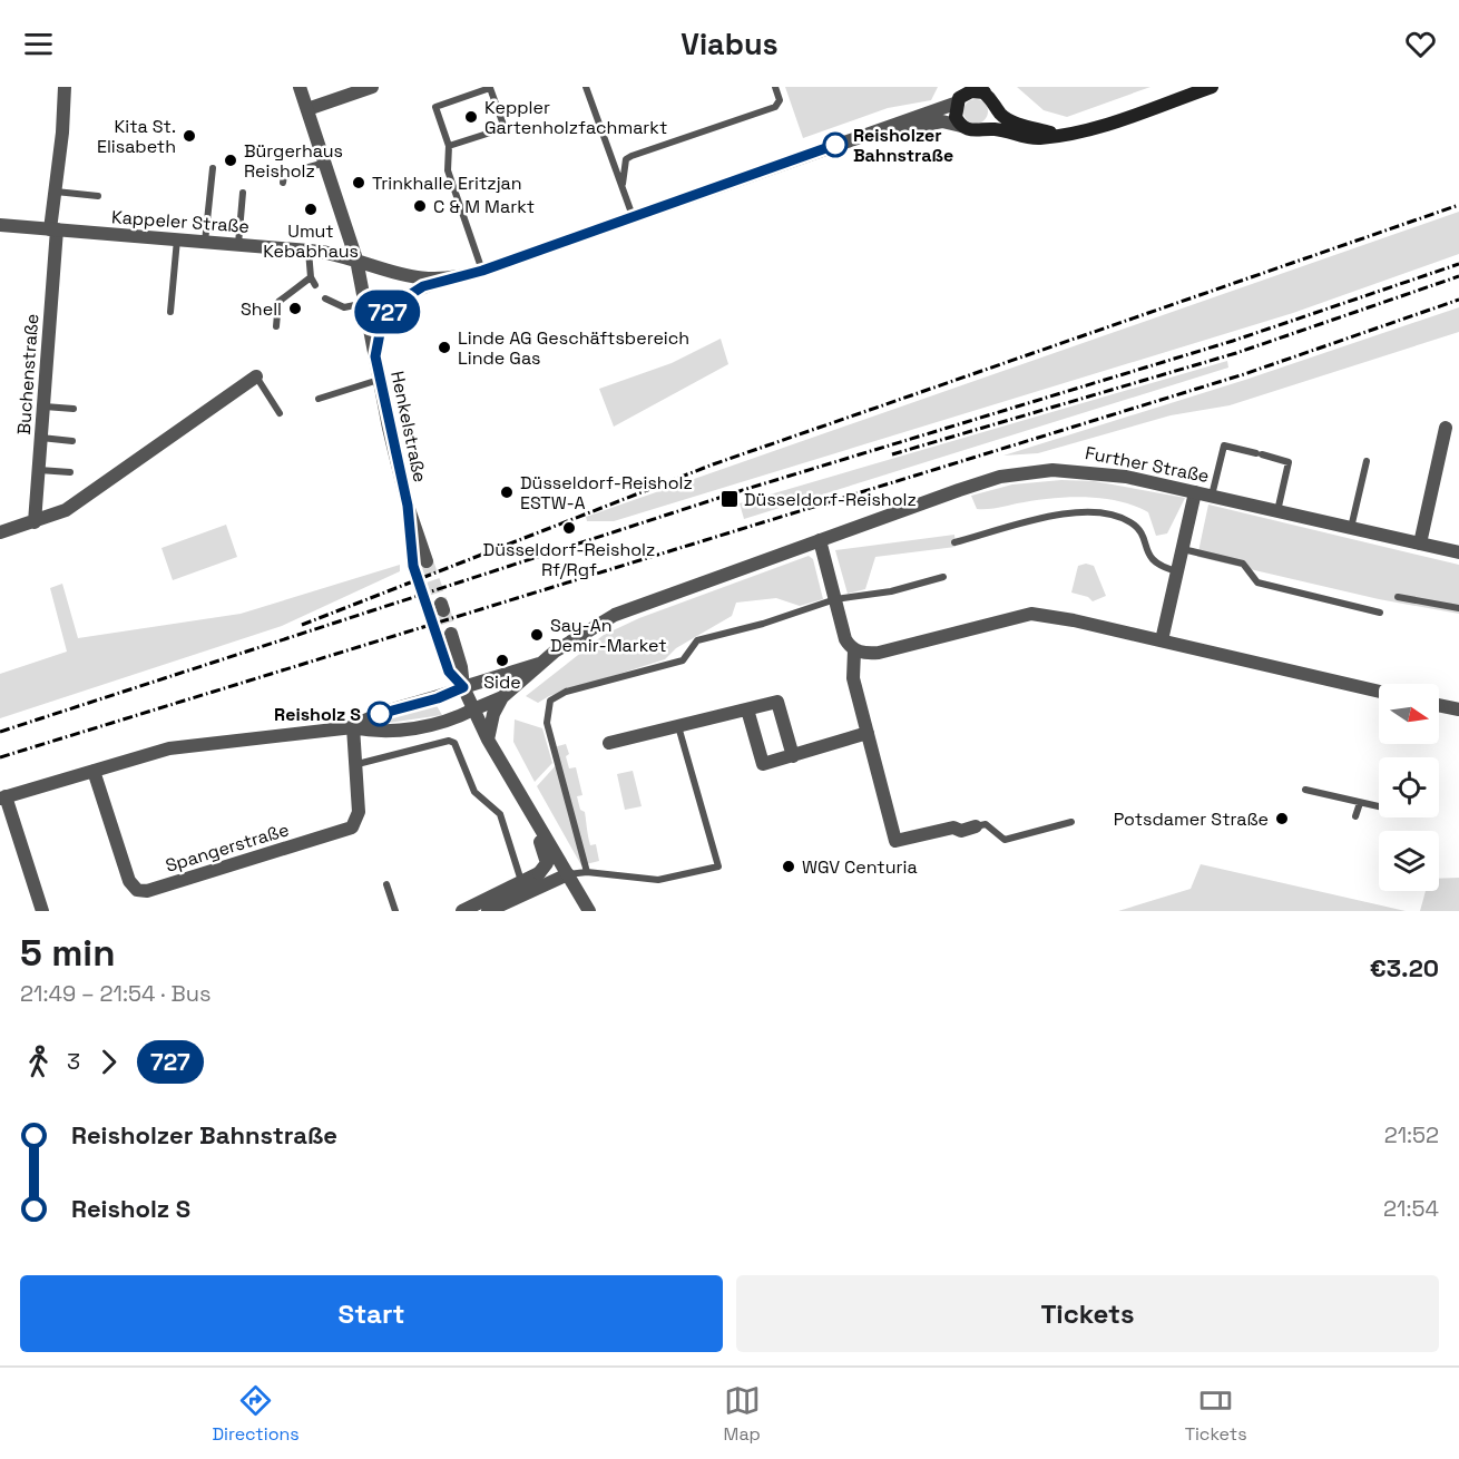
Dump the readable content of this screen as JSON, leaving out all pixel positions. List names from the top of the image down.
{
  "streets": {
    "street": [
      "Kappeler Straße",
      "Buchenstraße",
      "Henkelstraße",
      "Further Straße",
      "Spangerstraße"
    ]
  },
  "crossings": [
    ["Kappeler Straße", "Buchenstraße"],
    ["Kappeler Straße", "Henkelstraße"]
  ],
  "places": {
    "other": [
      "Keppler Gartenholzfachmarkt",
      "Kita St. Elisabeth",
      "Reisholzer Bahnstraße",
      "Bürgerhaus Reisholz",
      "Trinkhalle Eritzjan",
      "C & M Markt",
      "Umut Kebabhaus",
      "Shell",
      "Linde AG Geschäftsbereich Linde Gas",
      "Düsseldorf-Reisholz ESTW-A",
      "Düsseldorf-Reisholz Rf/Rgf",
      "Say-An Demir-Market",
      "Side",
      "Reisholz S",
      "Potsdamer Straße",
      "WGV Centuria"
    ],
    "transit": ["Düsseldorf-Reisholz"]
  },
  "lines": ["bus line 727"],
  "north": "right",
  "page": {
    "header": "Viabus",
    "on_map": "727",
    "heading": ["5 min", "21:49 – 21:54 · Bus", "€3.20"],
    "legs": ["3", "727"],
    "list": [
      {
        "name": "Reisholzer Bahnstraße",
        "value": "21:52"
      },
      {
        "name": "Reisholz S",
        "value": "21:54"
      }
    ],
    "buttons": ["Start", "Tickets"],
    "tabs": ["Directions", "Map", "Tickets"]
  }
}
